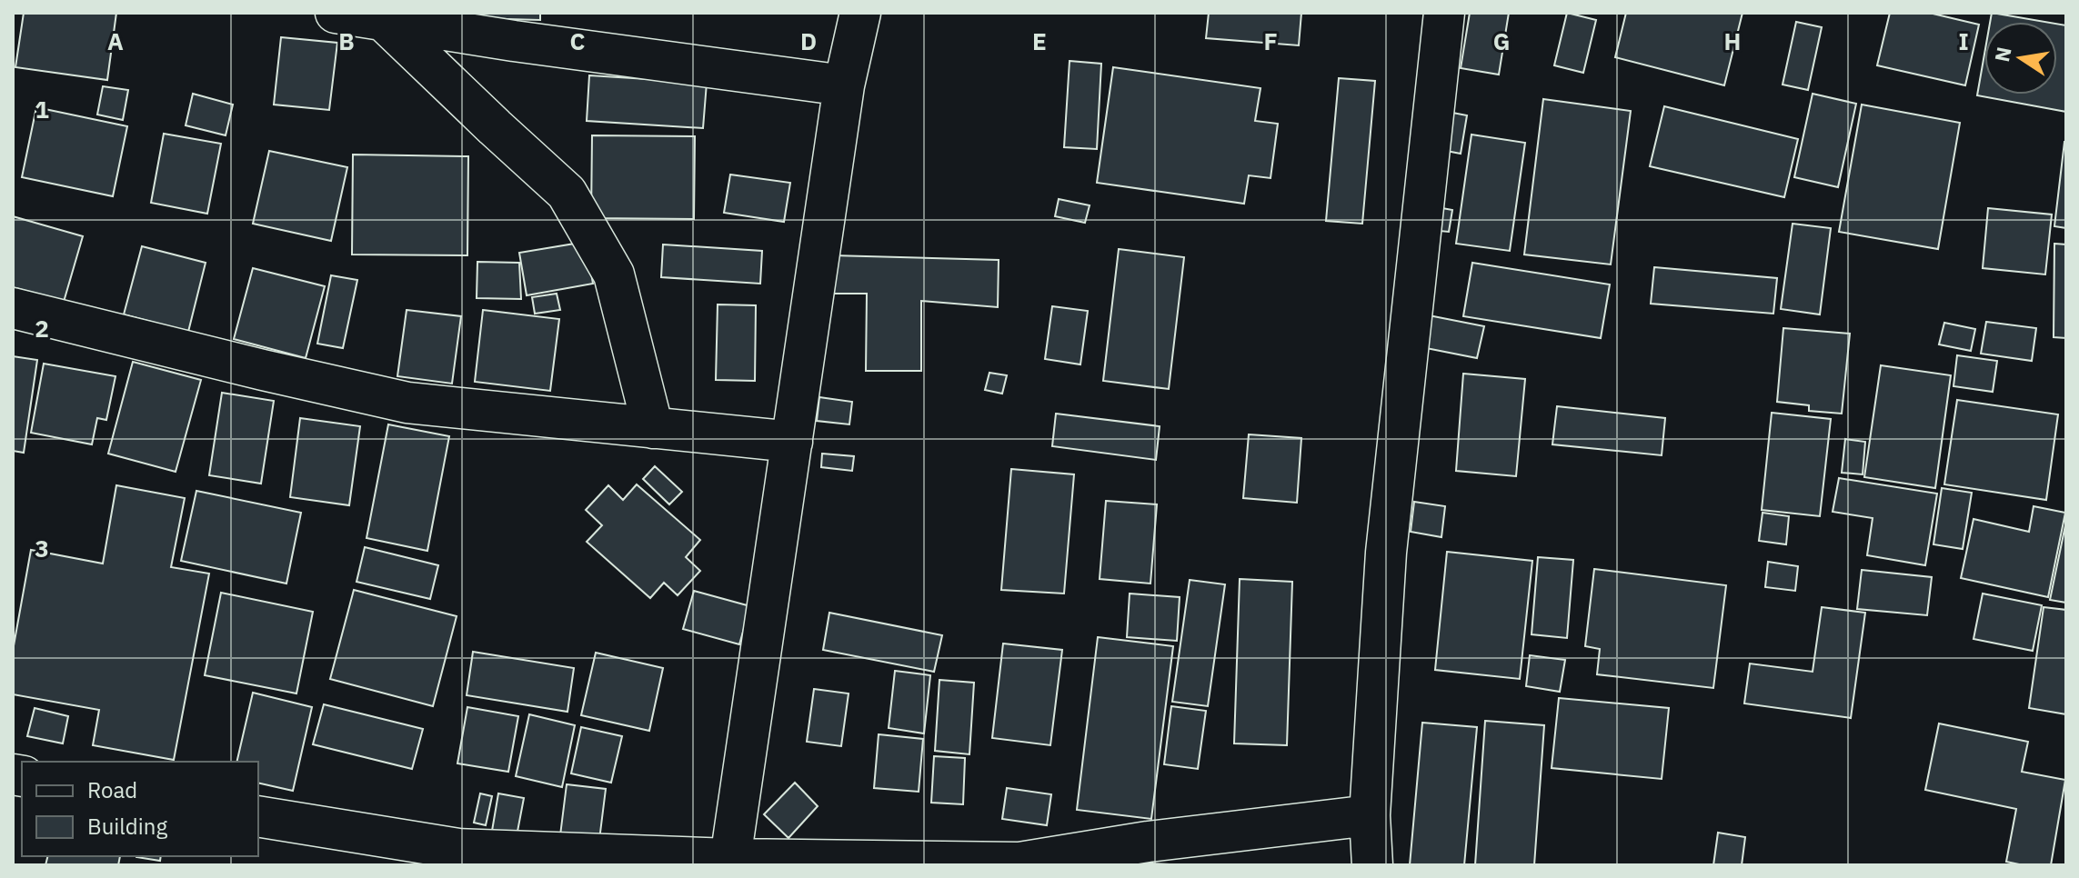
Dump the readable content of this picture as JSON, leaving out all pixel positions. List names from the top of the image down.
{
  "legend": ["Road", "Building"],
  "north": "left",
  "grid": {
    "columns": [
      "A",
      "B",
      "C",
      "D",
      "E",
      "F",
      "G",
      "H",
      "I"
    ],
    "rows": ["1", "2", "3"]
  }
}
